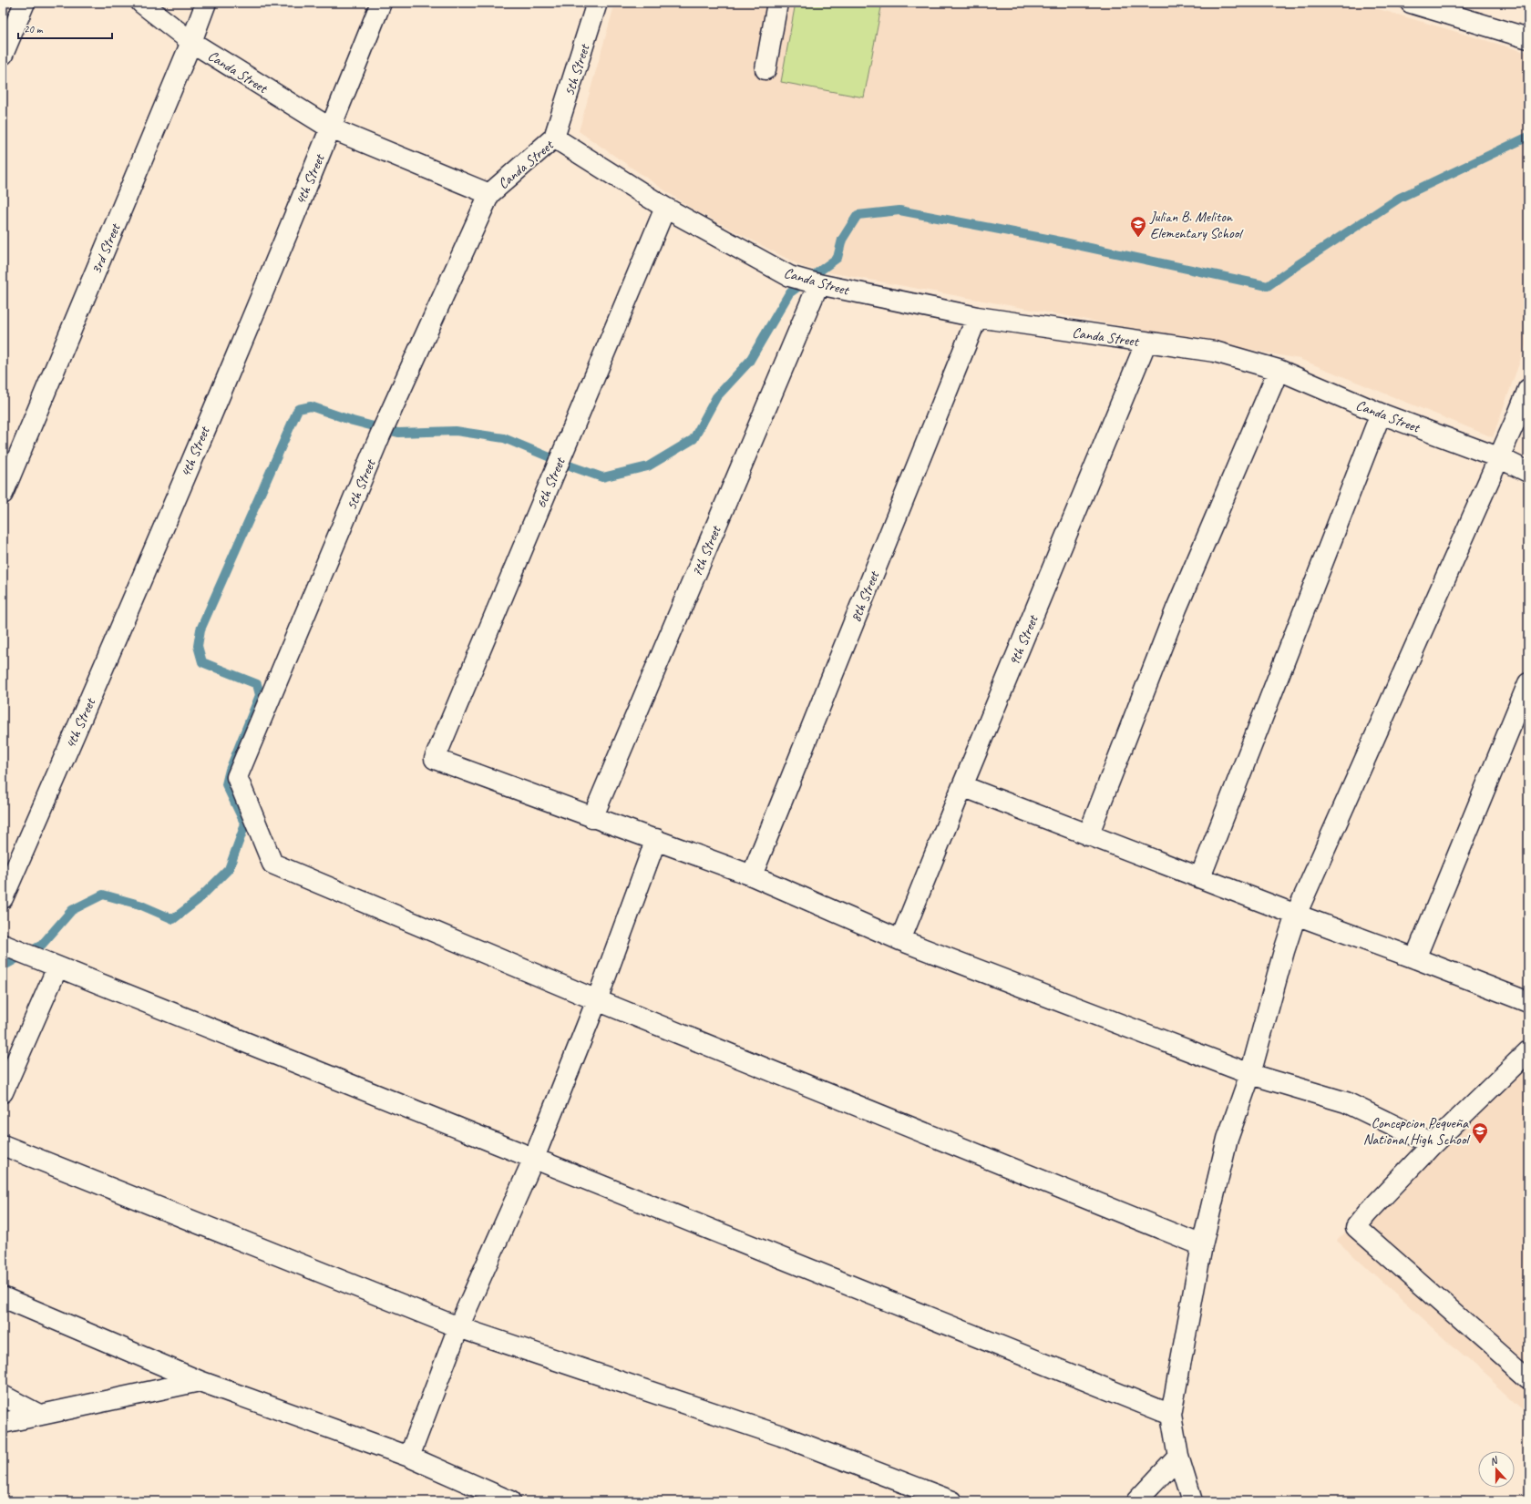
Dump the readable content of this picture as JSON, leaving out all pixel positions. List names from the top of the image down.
{
  "streets": {
    "street": [
      "5th Street",
      "Canda Street",
      "4th Street",
      "3rd Street",
      "6th Street",
      "7th Street",
      "8th Street",
      "9th Street"
    ]
  },
  "crossings": [
    ["5th Street", "Canda Street"],
    ["Canda Street", "4th Street"],
    ["Canda Street", "3rd Street"],
    ["Canda Street", "6th Street"],
    ["Canda Street", "7th Street"],
    ["Canda Street", "8th Street"],
    ["Canda Street", "9th Street"],
    ["6th Street", "7th Street"]
  ],
  "places": {
    "school or university": ["Julian B. Meliton Elementary School", "Concepcion Pequeña National High School"]
  },
  "scale_bar": "20 m",
  "north": "top"
}
